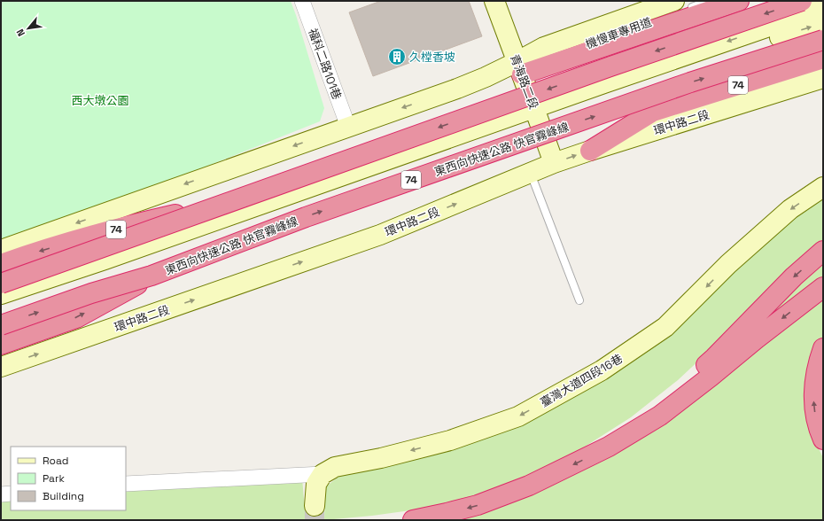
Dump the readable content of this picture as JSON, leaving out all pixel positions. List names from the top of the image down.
{
  "streets": {
    "highway": ["74", "東西向快速公路 快官霧峰線"],
    "street": [
      "福科二路101巷",
      "青海路二段",
      "環中路二段",
      "臺灣大道四段16巷"
    ]
  },
  "crossings": [
    ["青海路二段", "環中路二段"],
    ["74", "環中路二段"],
    ["74", "東西向快速公路 快官霧峰線"]
  ],
  "one_way": ["臺灣大道四段16巷"],
  "parks": ["西大墩公園"],
  "places": {
    "building": ["久樘香坡"]
  },
  "legend": ["Road", "Park", "Building"],
  "north": "bottom left"
}
